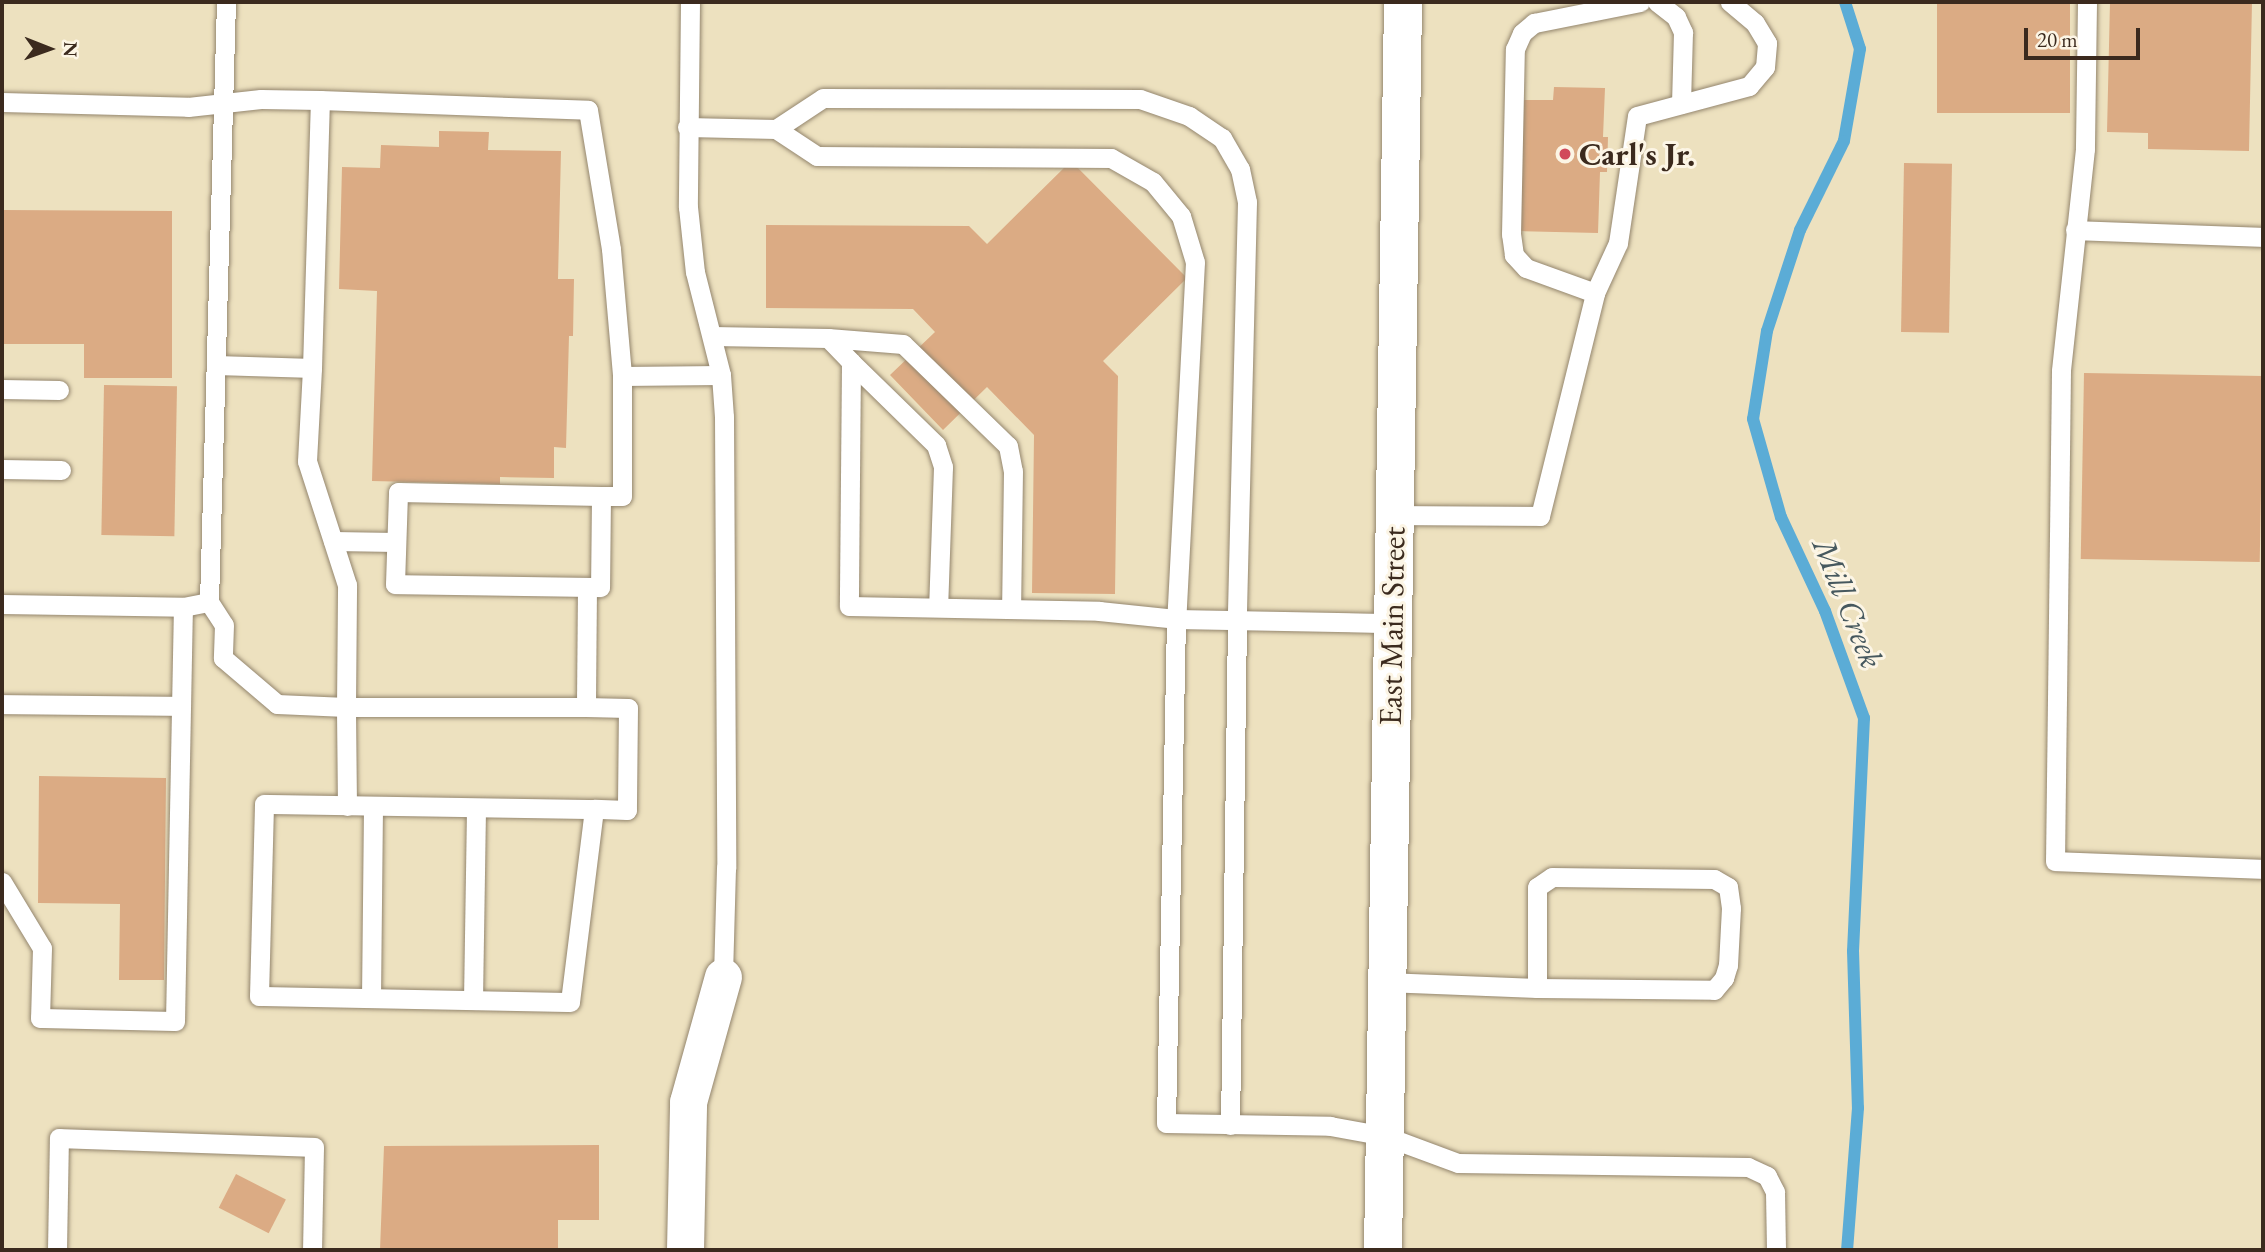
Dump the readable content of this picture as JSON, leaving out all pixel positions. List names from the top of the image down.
{
  "streets": {
    "street": ["East Main Street"]
  },
  "water": ["Mill Creek"],
  "places": ["Carl's Jr."],
  "scale_bar": "20 m",
  "north": "right"
}
